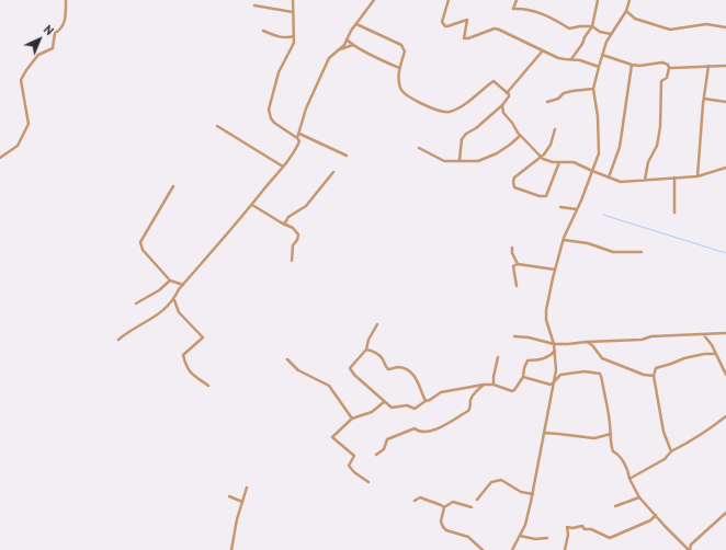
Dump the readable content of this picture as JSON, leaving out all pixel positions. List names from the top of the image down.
{
  "north": "top right"
}
